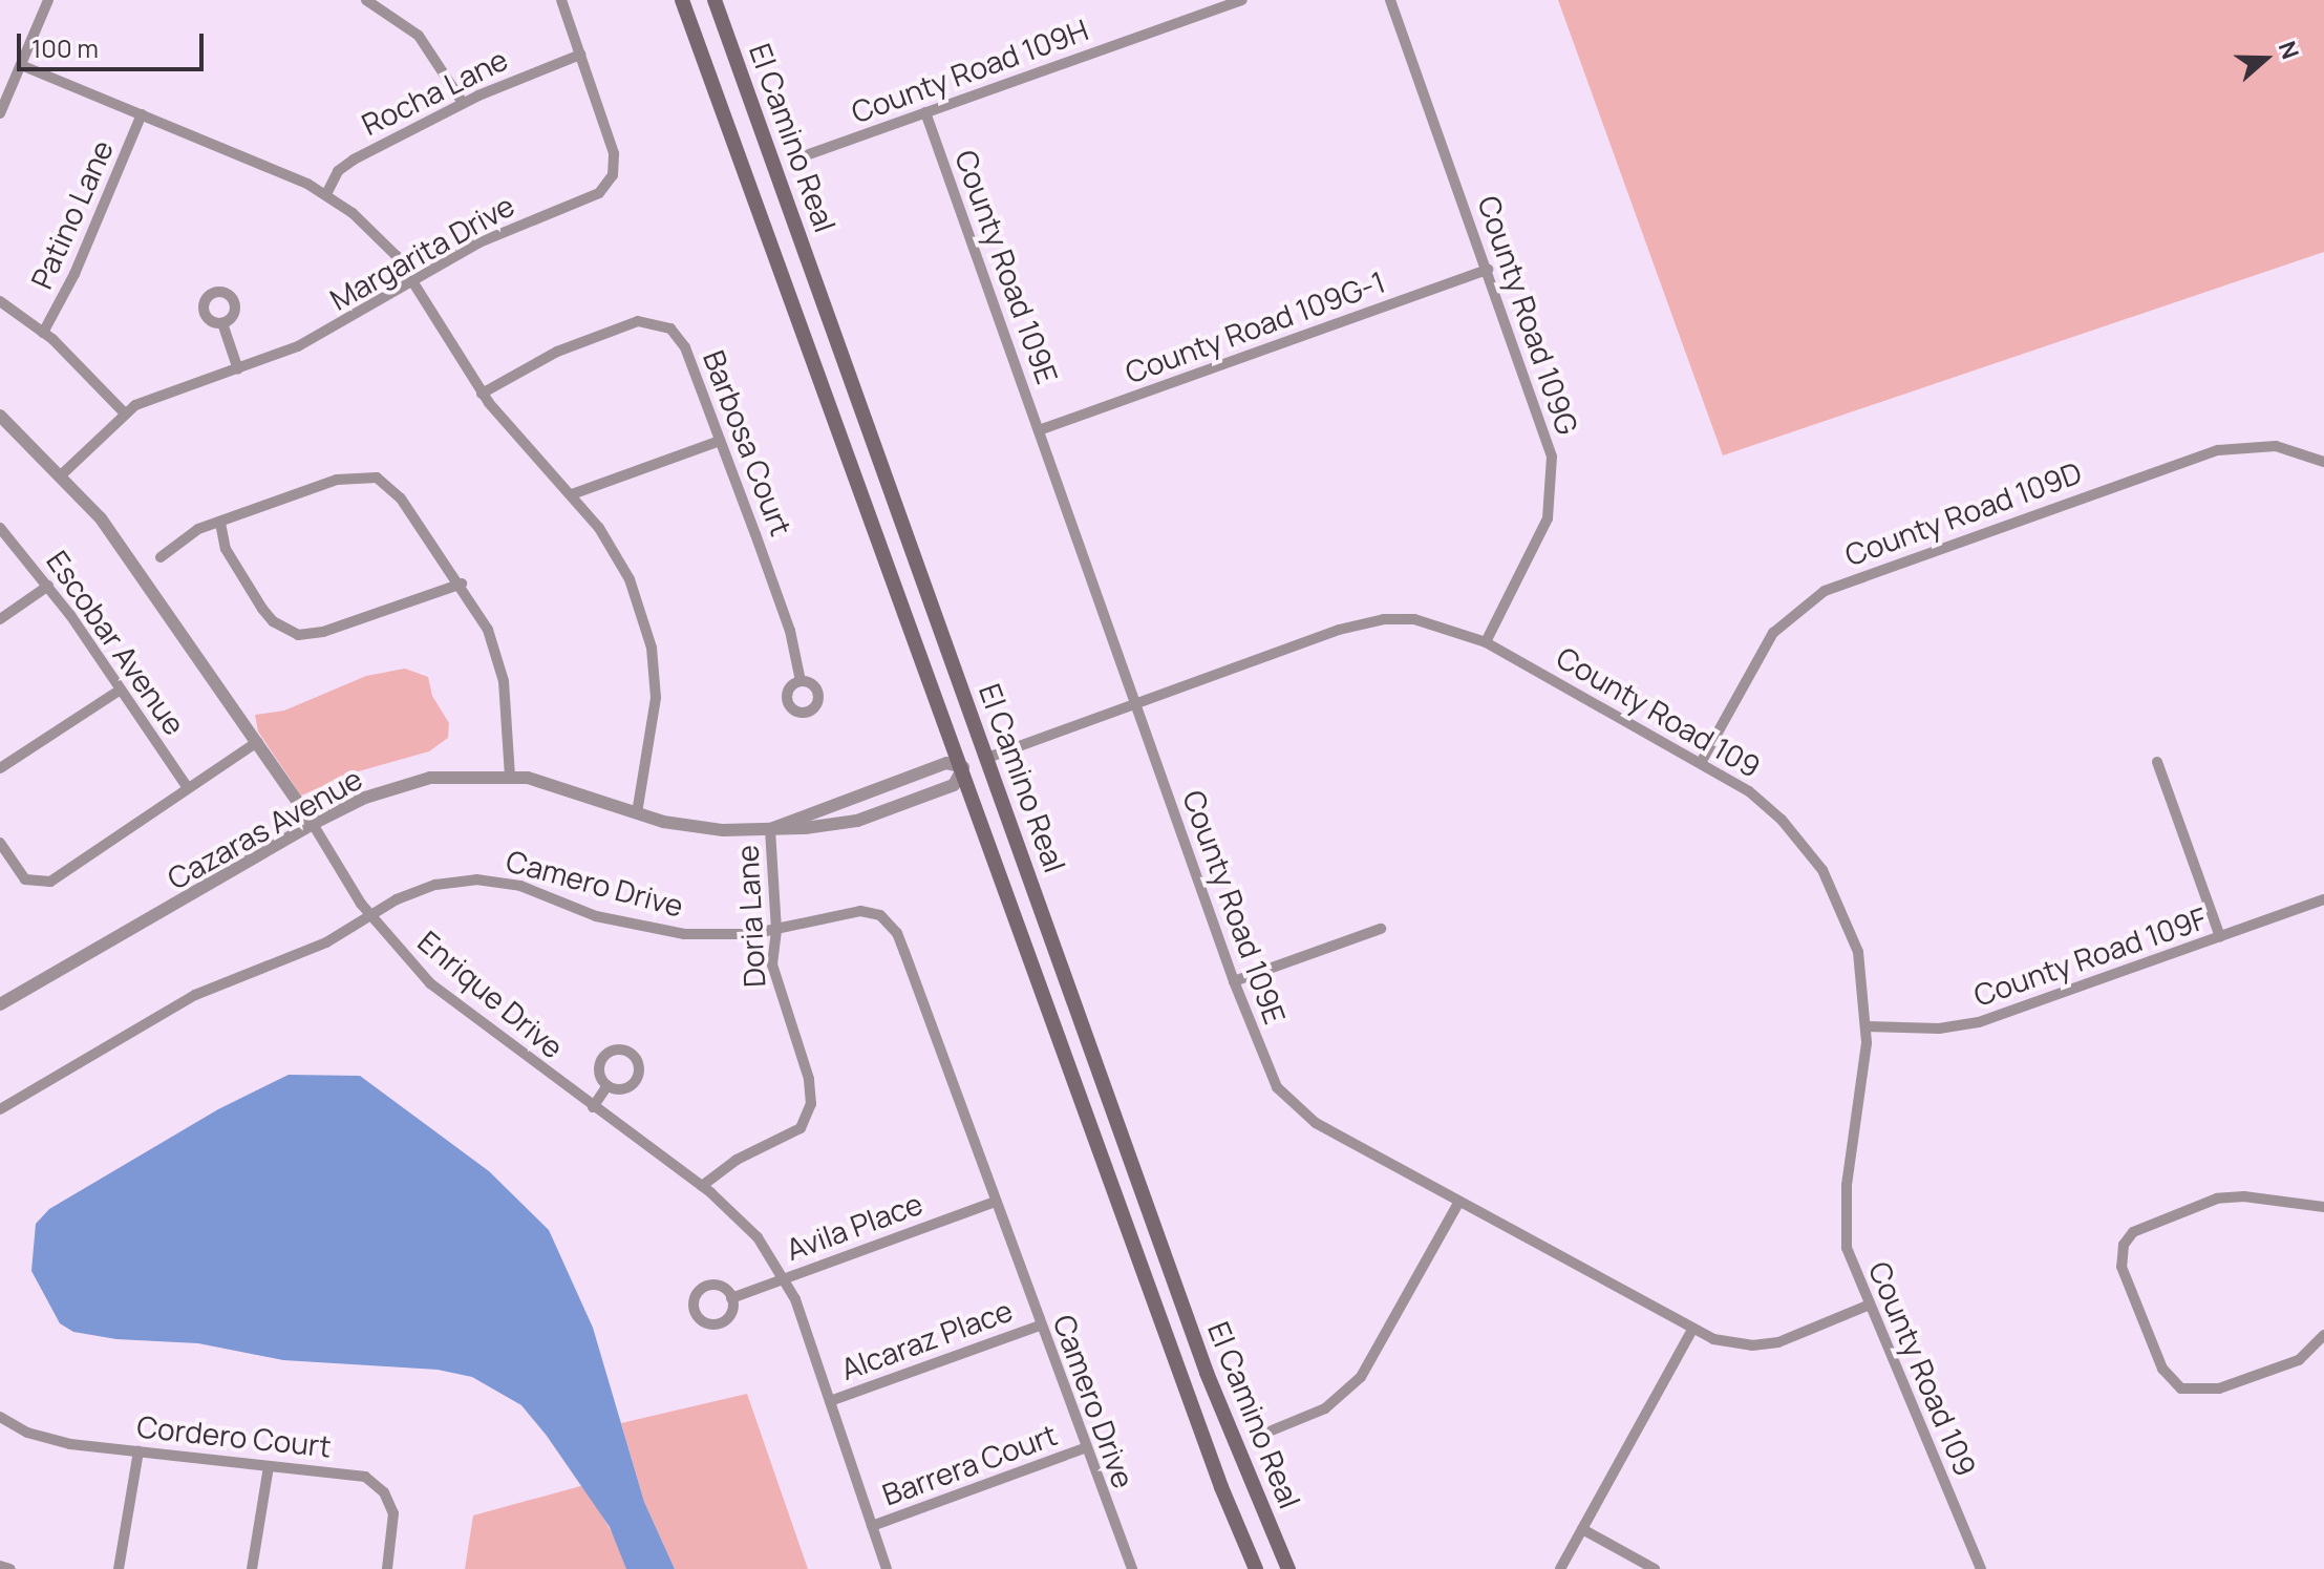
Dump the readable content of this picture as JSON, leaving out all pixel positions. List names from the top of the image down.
{
  "streets": {
    "main road": ["El Camino Real"],
    "street": [
      "County Road 109H",
      "Rocha Lane",
      "Patino Lane",
      "Margarita Drive",
      "County Road 109E",
      "County Road 109G",
      "County Road 109G-1",
      "Barbosa Court",
      "County Road 109D",
      "Escobar Avenue",
      "County Road 109",
      "Cazaras Avenue",
      "Camero Drive",
      "Doria Lane",
      "County Road 109F",
      "Enrique Drive",
      "Avila Place",
      "Alcaraz Place",
      "Cordero Court",
      "Barrera Court"
    ]
  },
  "crossings": [
    ["County Road 109H", "County Road 109E"],
    ["Rocha Lane", "Margarita Drive"],
    ["El Camino Real", "County Road 109"],
    ["El Camino Real", "Cazaras Avenue"],
    ["Margarita Drive", "Enrique Drive"],
    ["County Road 109E", "County Road 109G-1"],
    ["County Road 109E", "County Road 109"],
    ["County Road 109G", "County Road 109G-1"],
    ["County Road 109G", "County Road 109"],
    ["County Road 109D", "County Road 109"],
    ["County Road 109", "County Road 109F"],
    ["Cazaras Avenue", "Doria Lane"],
    ["Cazaras Avenue", "Enrique Drive"],
    ["Camero Drive", "Doria Lane"],
    ["Camero Drive", "Enrique Drive"],
    ["Camero Drive", "Avila Place"],
    ["Camero Drive", "Alcaraz Place"],
    ["Camero Drive", "Barrera Court"],
    ["Doria Lane", "Enrique Drive"],
    ["Enrique Drive", "Avila Place"],
    ["Enrique Drive", "Alcaraz Place"],
    ["Enrique Drive", "Barrera Court"]
  ],
  "scale_bar": "100 m",
  "north": "right"
}
